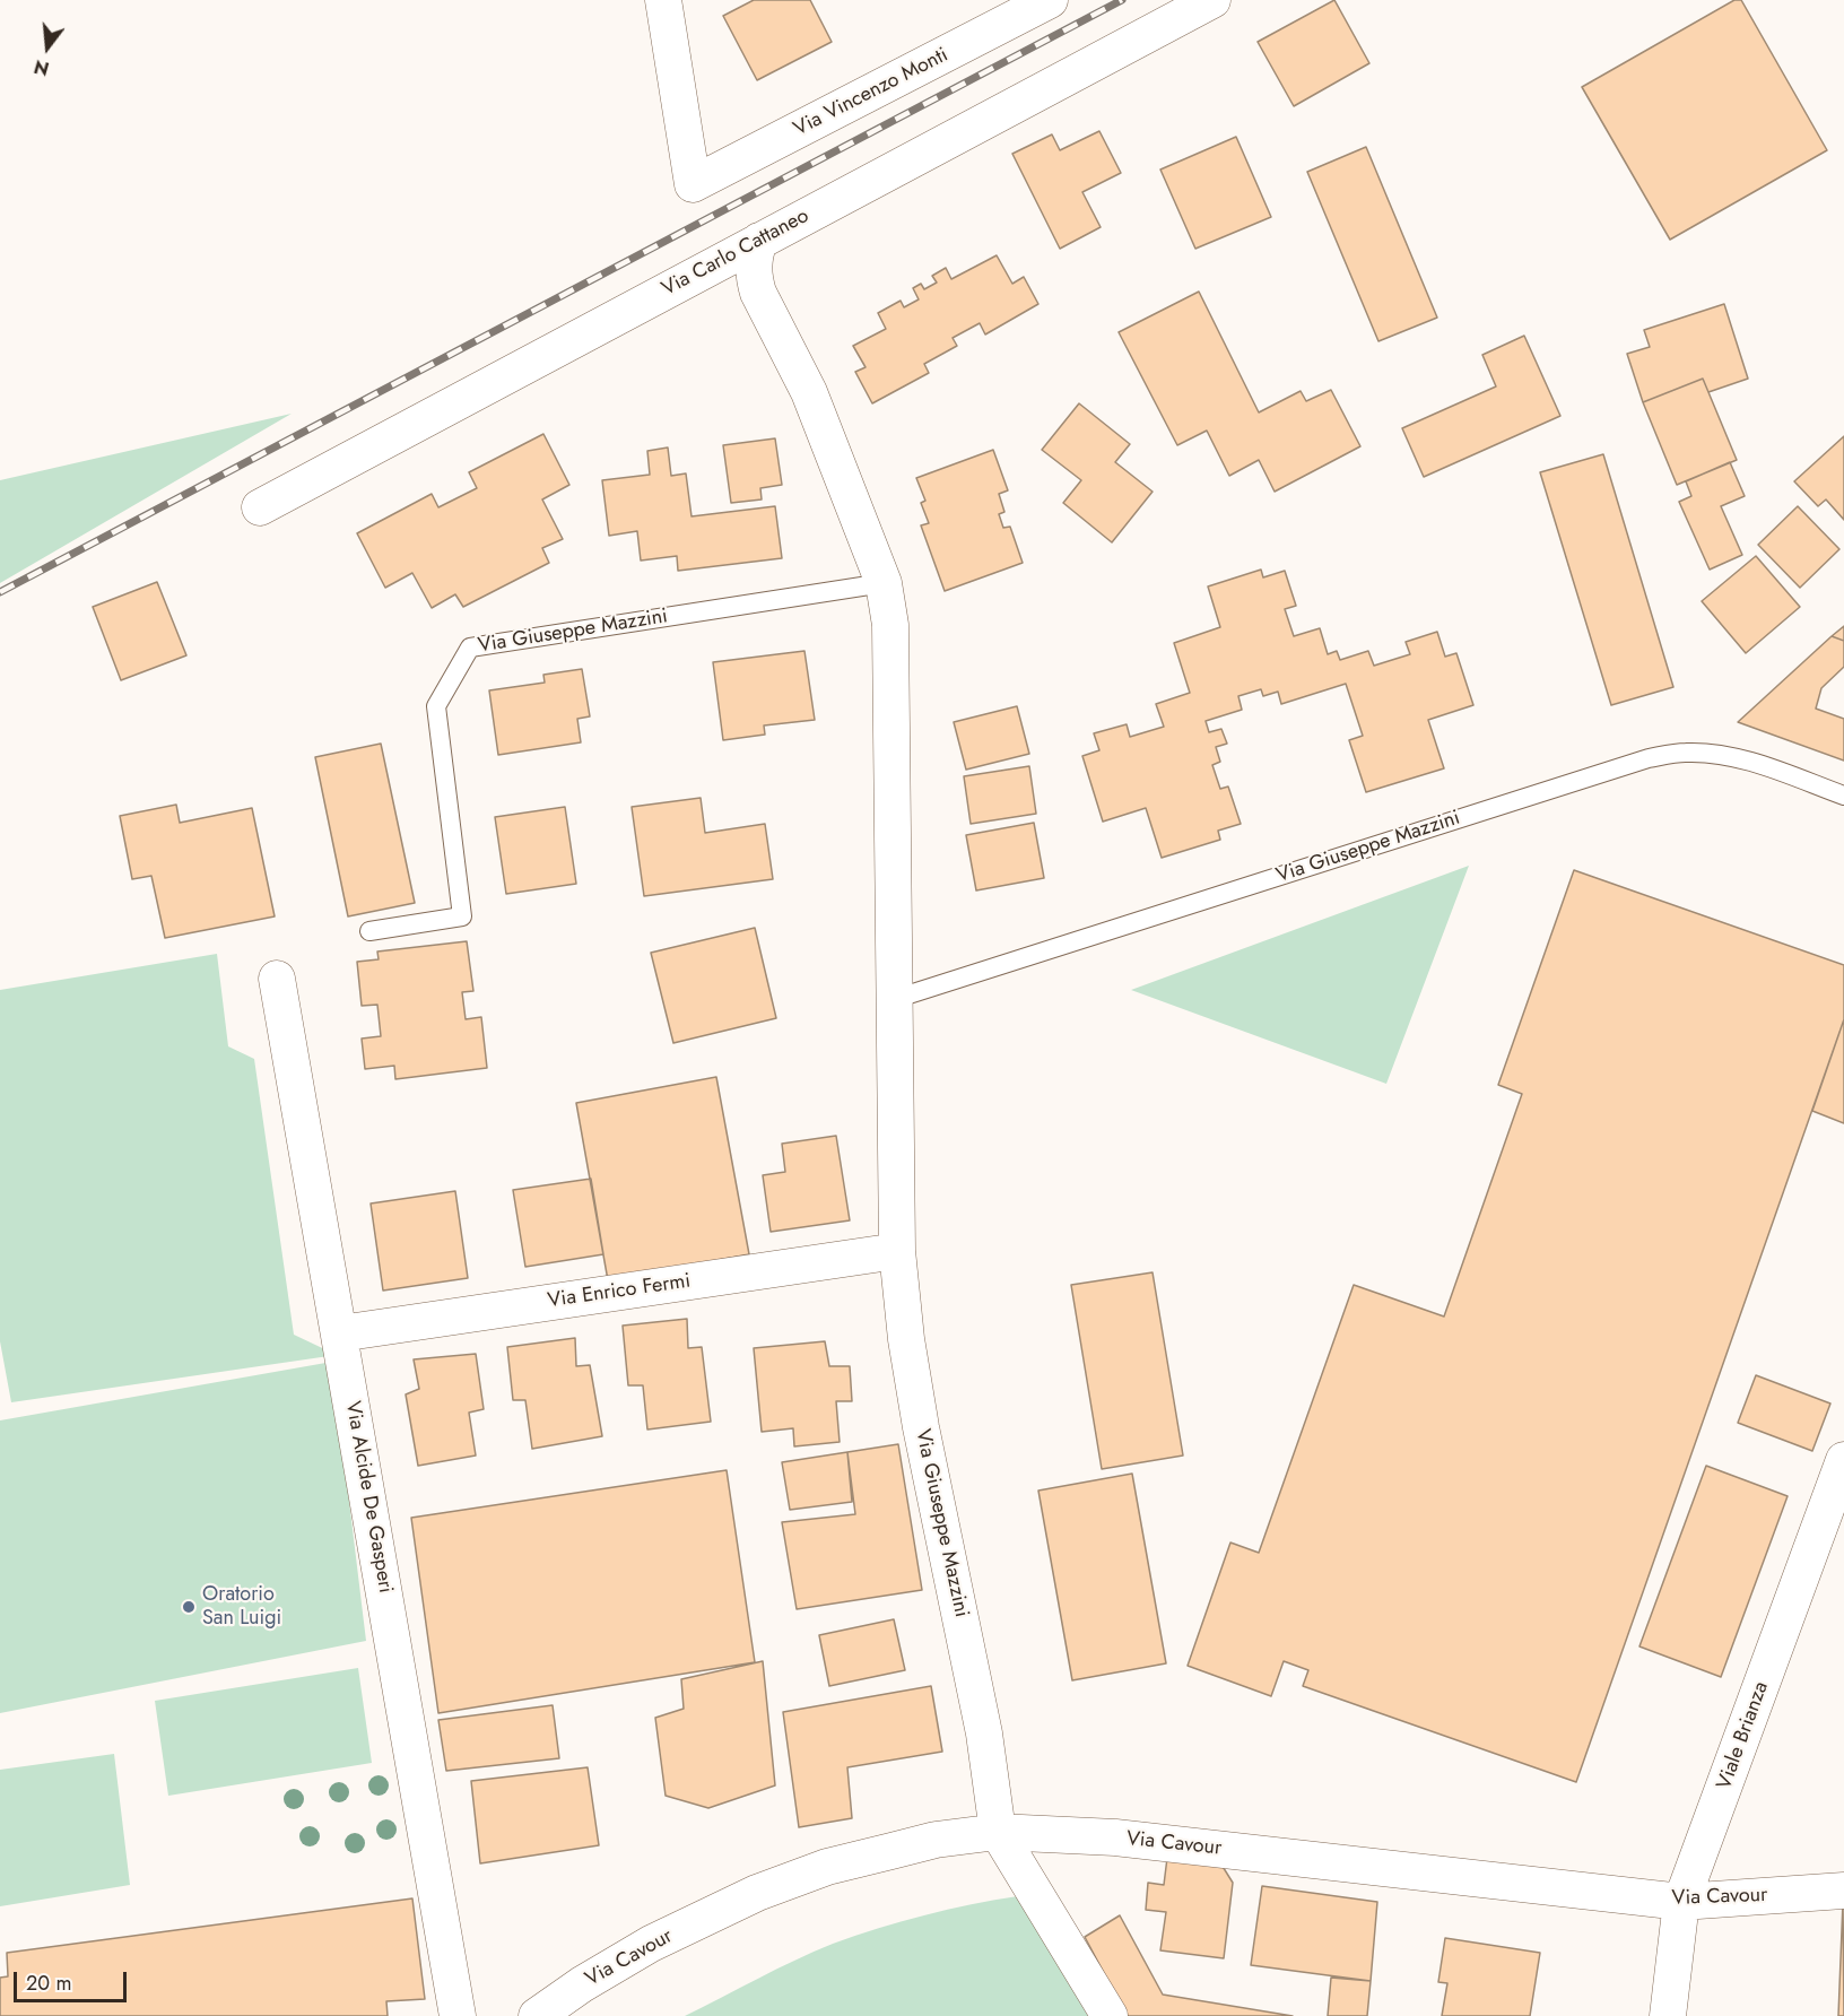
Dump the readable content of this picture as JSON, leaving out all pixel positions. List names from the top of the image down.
{
  "streets": {
    "street": [
      "Via Vincenzo Monti",
      "Via Carlo Cattaneo",
      "Via Giuseppe Mazzini",
      "Via Enrico Fermi",
      "Via Alcide De Gasperi",
      "Viale Brianza",
      "Via Cavour"
    ]
  },
  "crossings": [
    ["Via Carlo Cattaneo", "Via Giuseppe Mazzini"],
    ["Via Giuseppe Mazzini", "Via Enrico Fermi"],
    ["Via Giuseppe Mazzini", "Via Cavour"],
    ["Via Enrico Fermi", "Via Alcide De Gasperi"],
    ["Viale Brianza", "Via Cavour"]
  ],
  "places": ["Oratorio San Luigi"],
  "scale_bar": "20 m",
  "north": "bottom"
}
